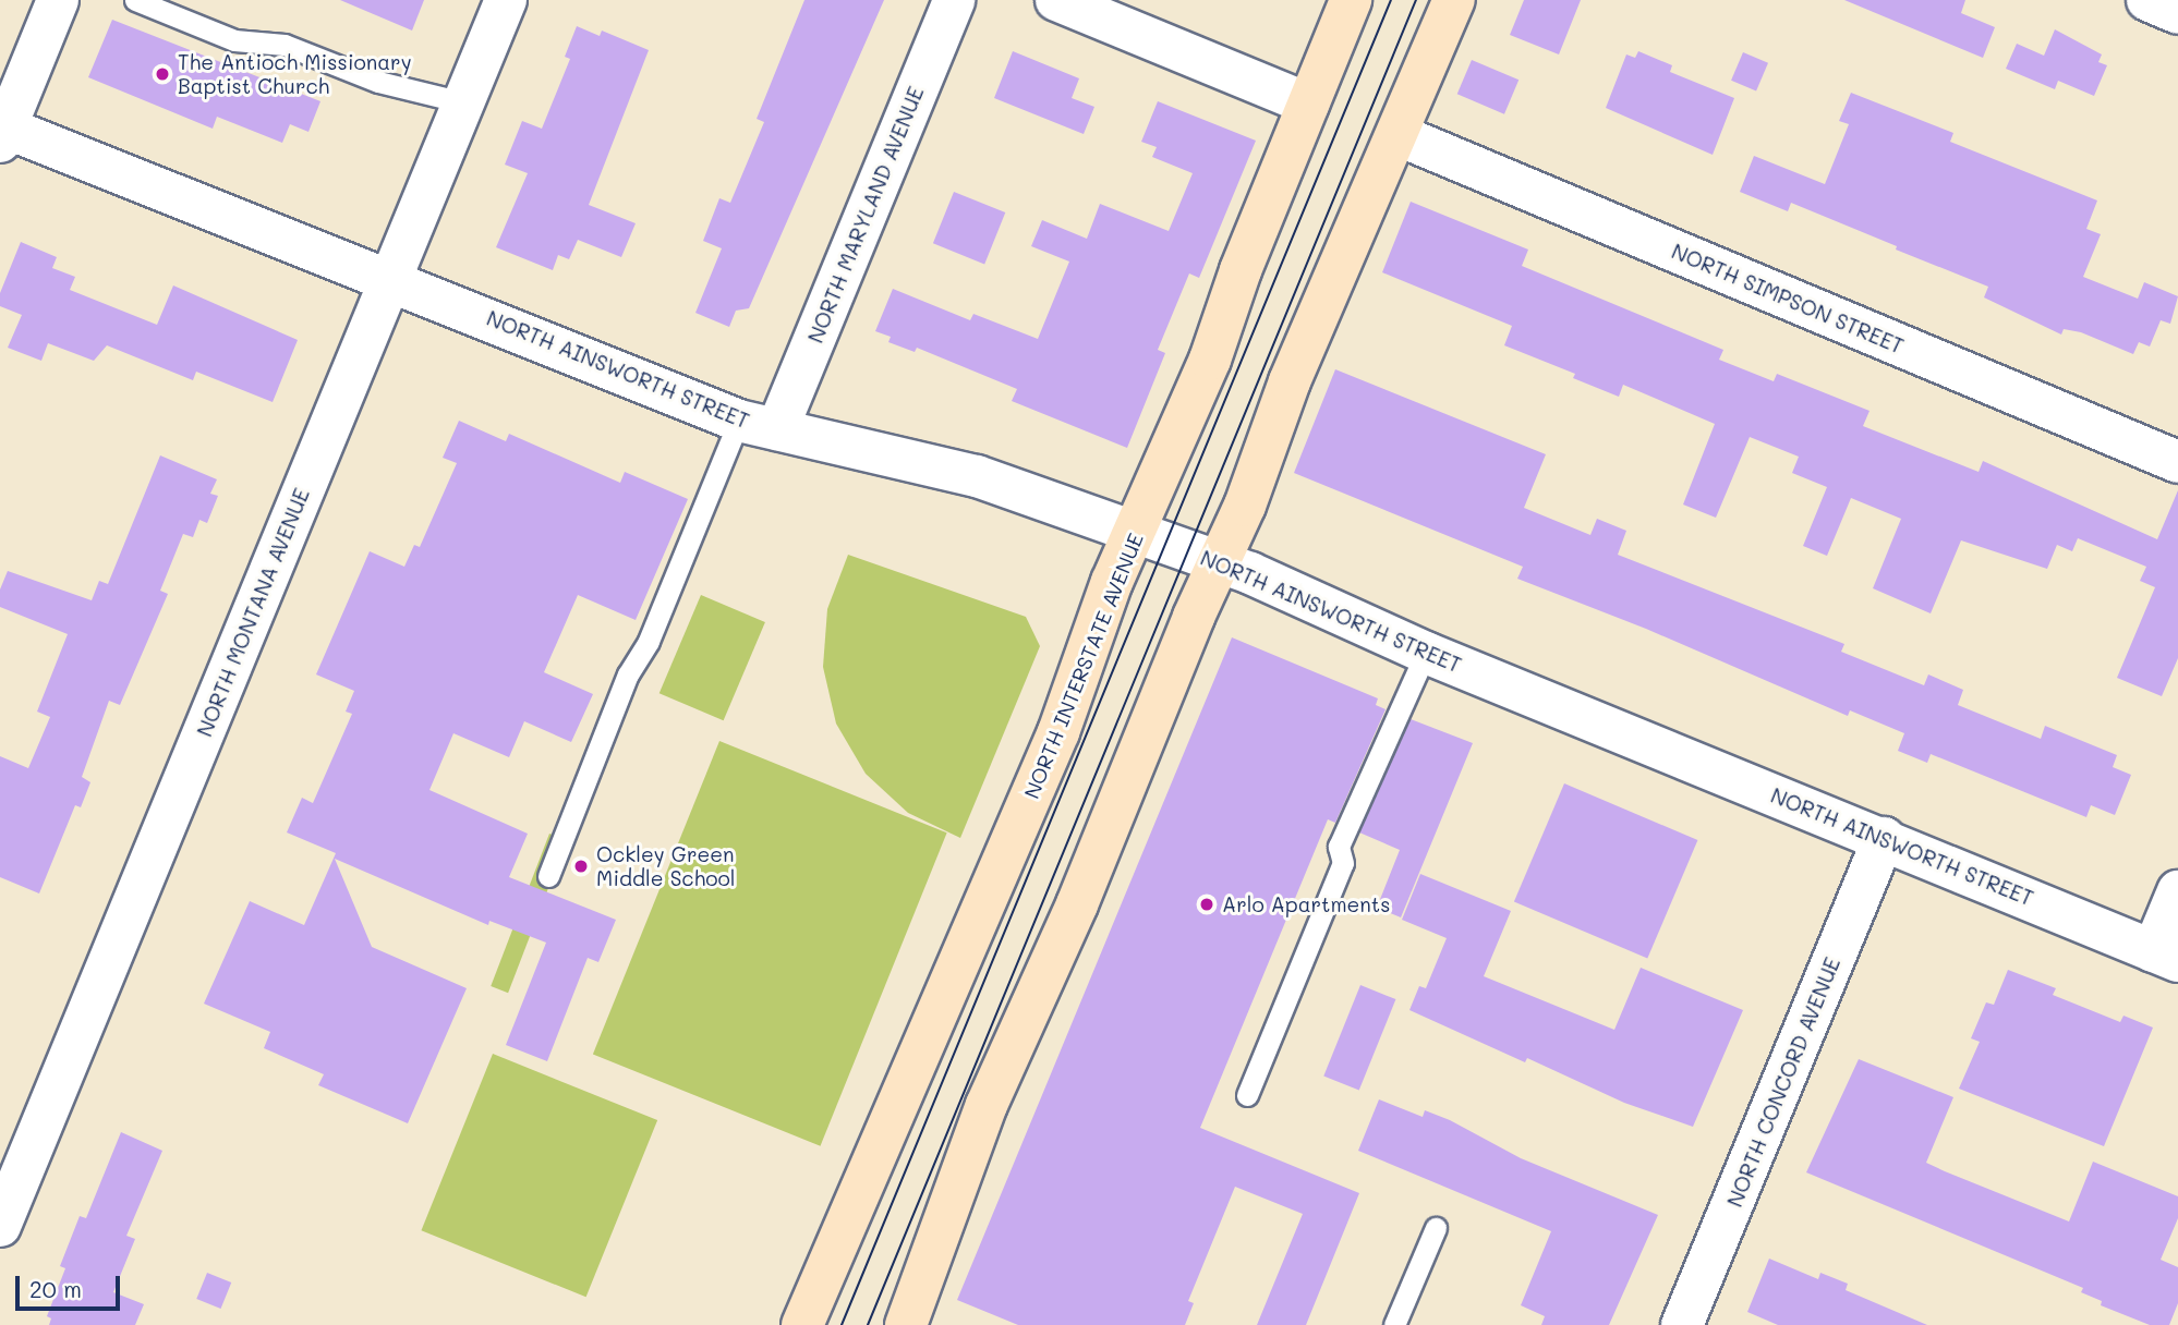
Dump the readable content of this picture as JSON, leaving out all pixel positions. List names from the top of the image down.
{
  "streets": {
    "street": [
      "NORTH MARYLAND AVENUE",
      "NORTH SIMPSON STREET",
      "NORTH AINSWORTH STREET",
      "NORTH MONTANA AVENUE",
      "NORTH INTERSTATE AVENUE",
      "NORTH CONCORD AVENUE"
    ]
  },
  "crossings": [
    ["NORTH MARYLAND AVENUE", "NORTH AINSWORTH STREET"],
    ["NORTH AINSWORTH STREET", "NORTH MONTANA AVENUE"],
    ["NORTH AINSWORTH STREET", "NORTH INTERSTATE AVENUE"],
    ["NORTH AINSWORTH STREET", "NORTH CONCORD AVENUE"]
  ],
  "places": ["The Antioch Missionary Baptist Church", "Ockley Green Middle School", "Arlo Apartments"],
  "scale_bar": "20 m"
}
